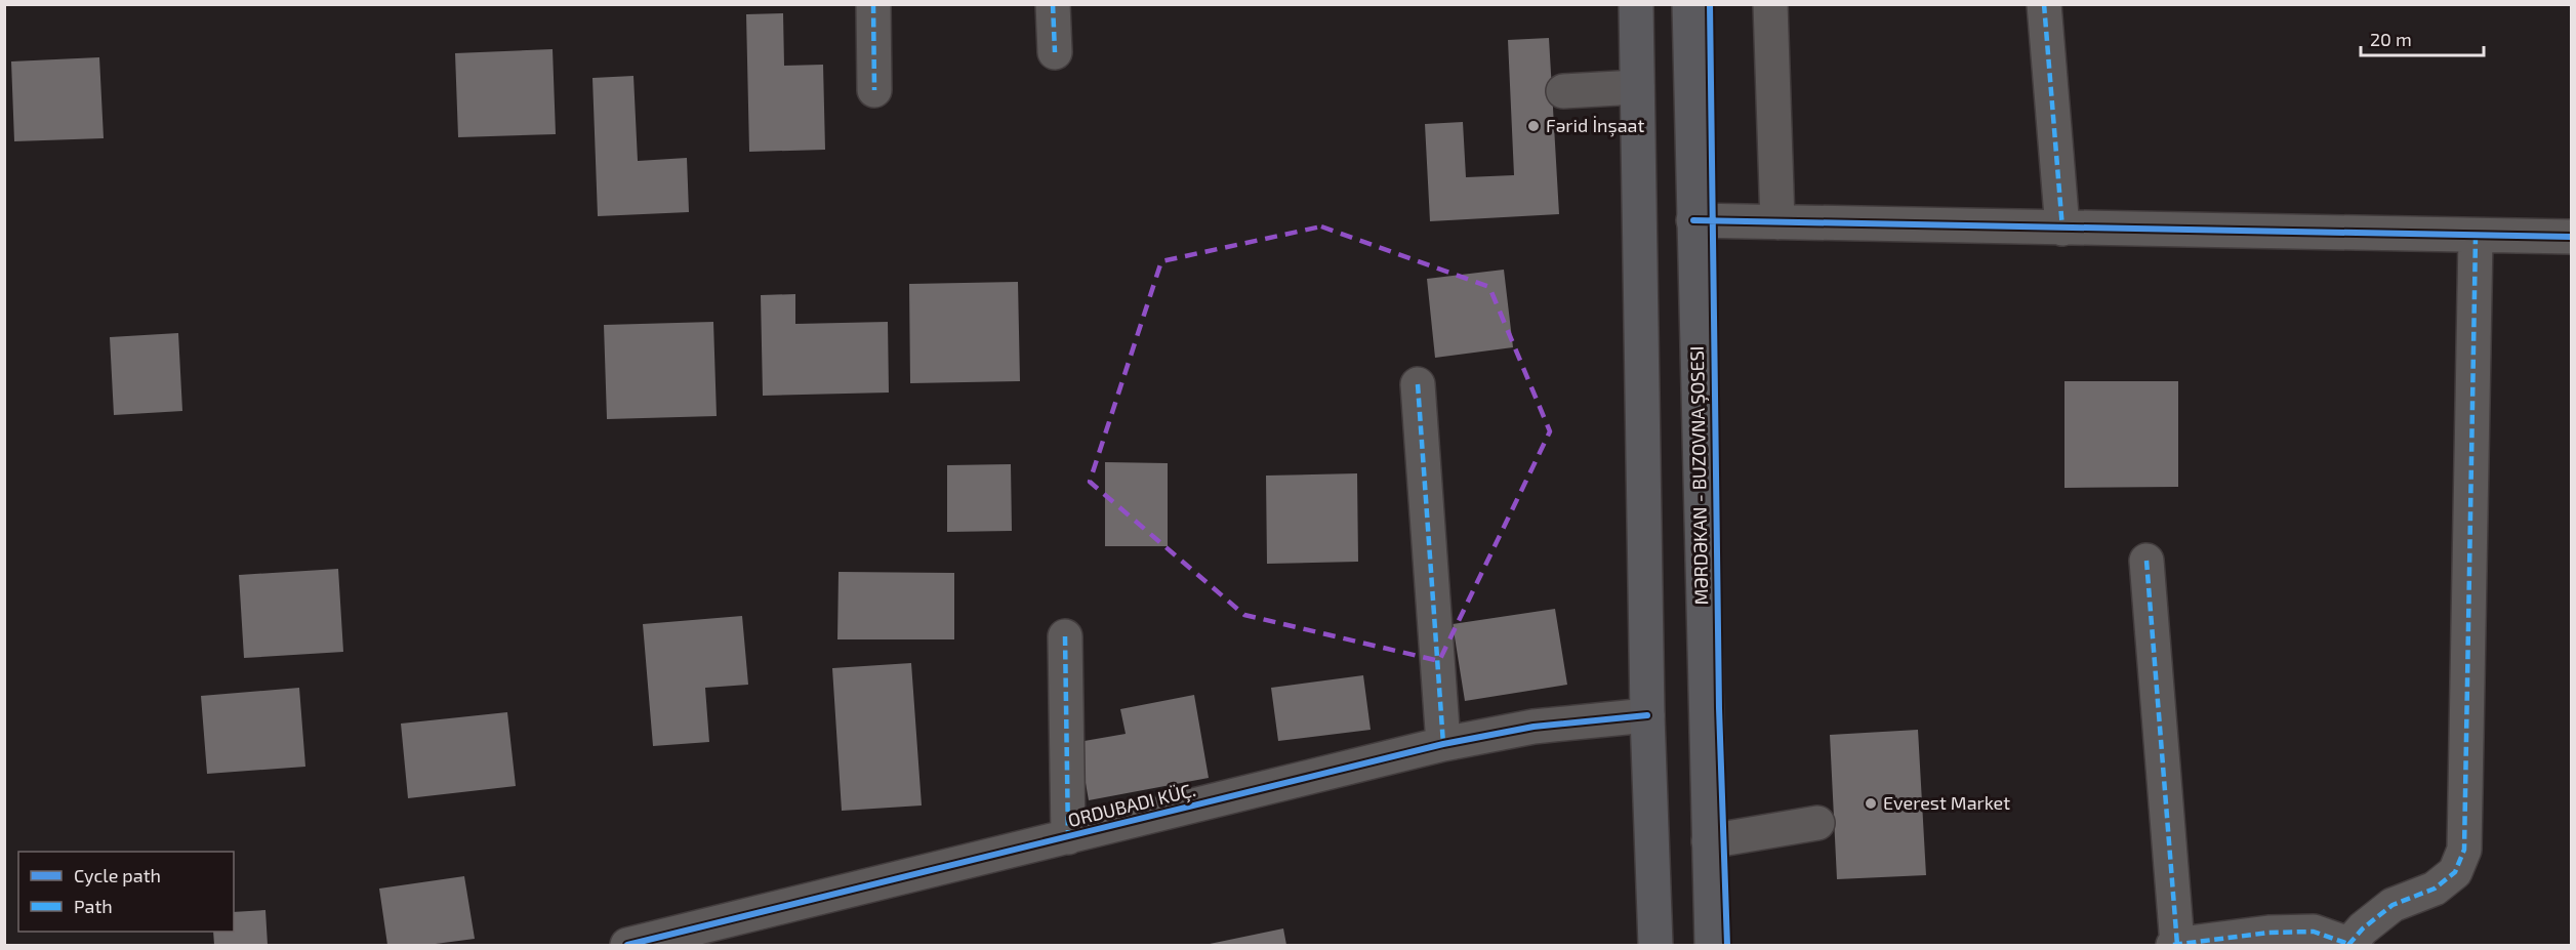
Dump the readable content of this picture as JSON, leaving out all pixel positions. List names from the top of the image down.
{
  "streets": {
    "main road": ["MƏRDƏKAN - BUZOVNA ŞOSESI"],
    "street": ["ORDUBADI KÜÇ."]
  },
  "places": ["Fərid İnşaat", "Everest Market"],
  "legend": ["Cycle path", "Path"],
  "scale_bar": "20 m"
}
